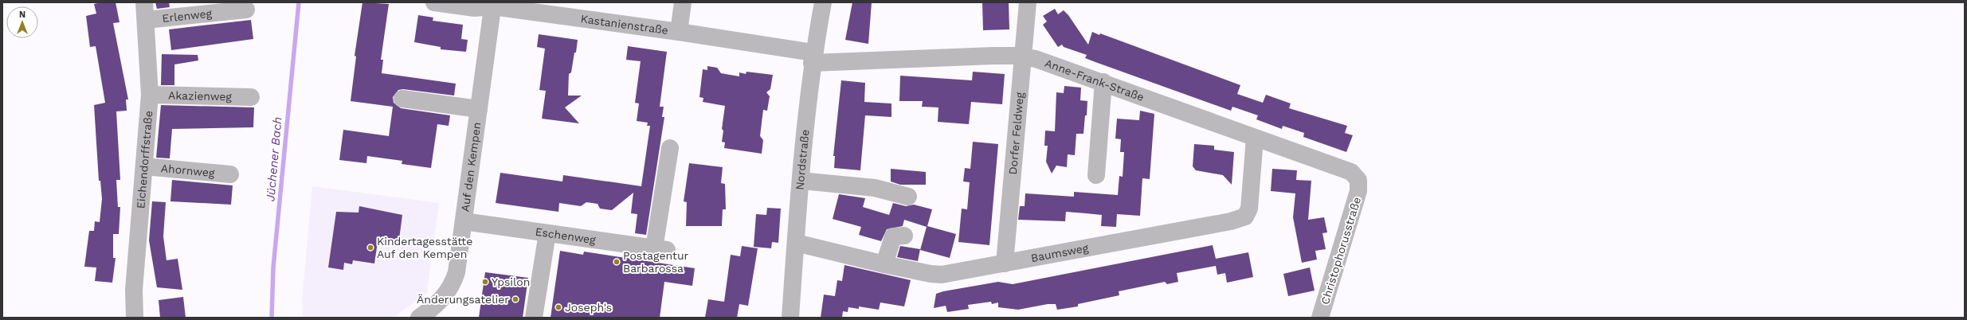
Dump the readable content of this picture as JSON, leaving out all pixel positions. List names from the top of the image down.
{
  "streets": {
    "street": [
      "Erlenweg",
      "Kastanienstraße",
      "Anne-Frank-Straße",
      "Akazienweg",
      "Dorfer Feldweg",
      "Nordstraße",
      "Eichendorffstraße",
      "Auf den Kempen",
      "Ahornweg",
      "Eschenweg",
      "Christophorusstraße",
      "Baumsweg"
    ]
  },
  "crossings": [
    ["Erlenweg", "Eichendorffstraße"],
    ["Kastanienstraße", "Anne-Frank-Straße"],
    ["Kastanienstraße", "Nordstraße"],
    ["Kastanienstraße", "Auf den Kempen"],
    ["Anne-Frank-Straße", "Dorfer Feldweg"],
    ["Anne-Frank-Straße", "Nordstraße"],
    ["Anne-Frank-Straße", "Christophorusstraße"],
    ["Anne-Frank-Straße", "Baumsweg"],
    ["Akazienweg", "Eichendorffstraße"],
    ["Dorfer Feldweg", "Baumsweg"],
    ["Nordstraße", "Baumsweg"],
    ["Eichendorffstraße", "Ahornweg"],
    ["Auf den Kempen", "Eschenweg"]
  ],
  "water": ["Jüchener Bach"],
  "places": [
    "Kindertagesstätte Auf den Kempen",
    "Postagentur Barbarossa",
    "Ypsilon",
    "Änderungsatelier",
    "Joseph's"
  ],
  "north": "top"
}
